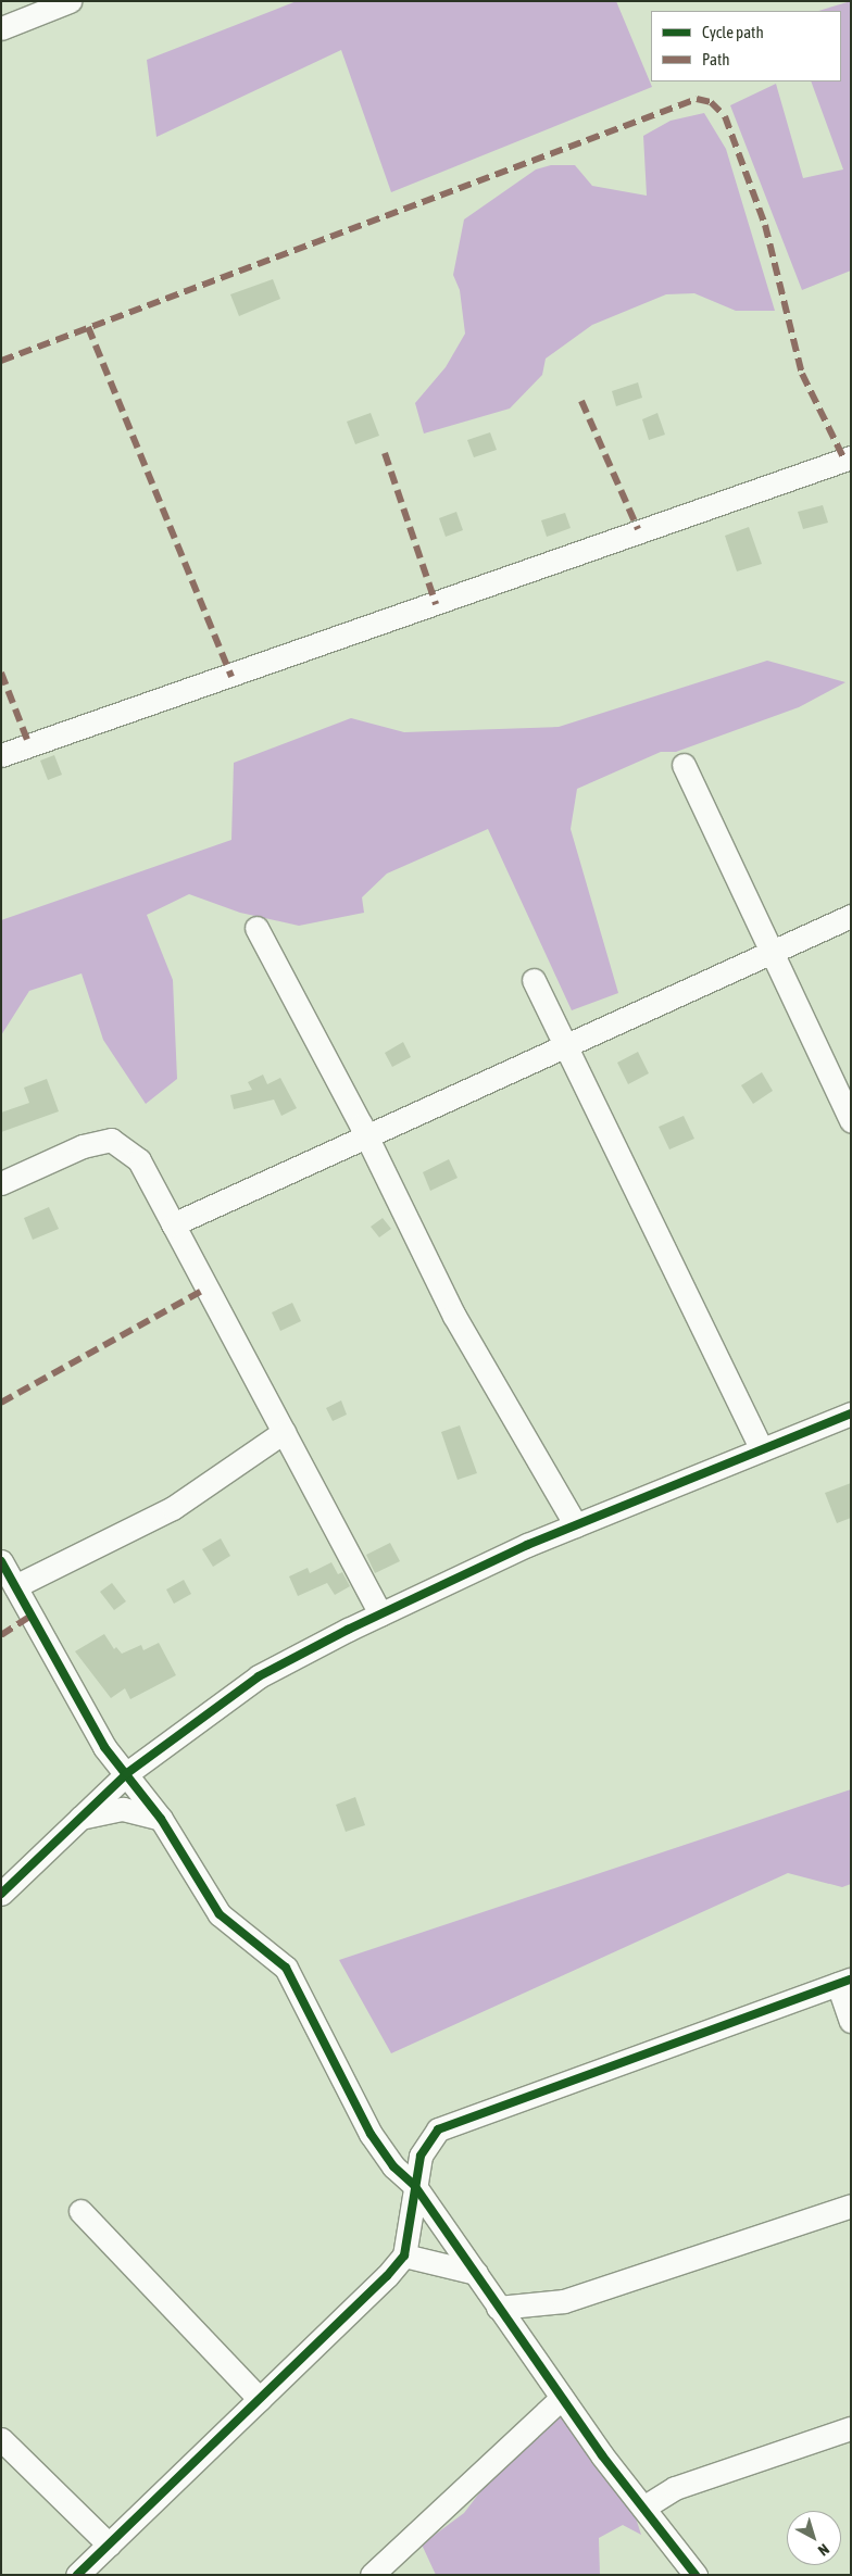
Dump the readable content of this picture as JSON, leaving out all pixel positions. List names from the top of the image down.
{
  "legend": ["Cycle path", "Path"],
  "north": "bottom right"
}
